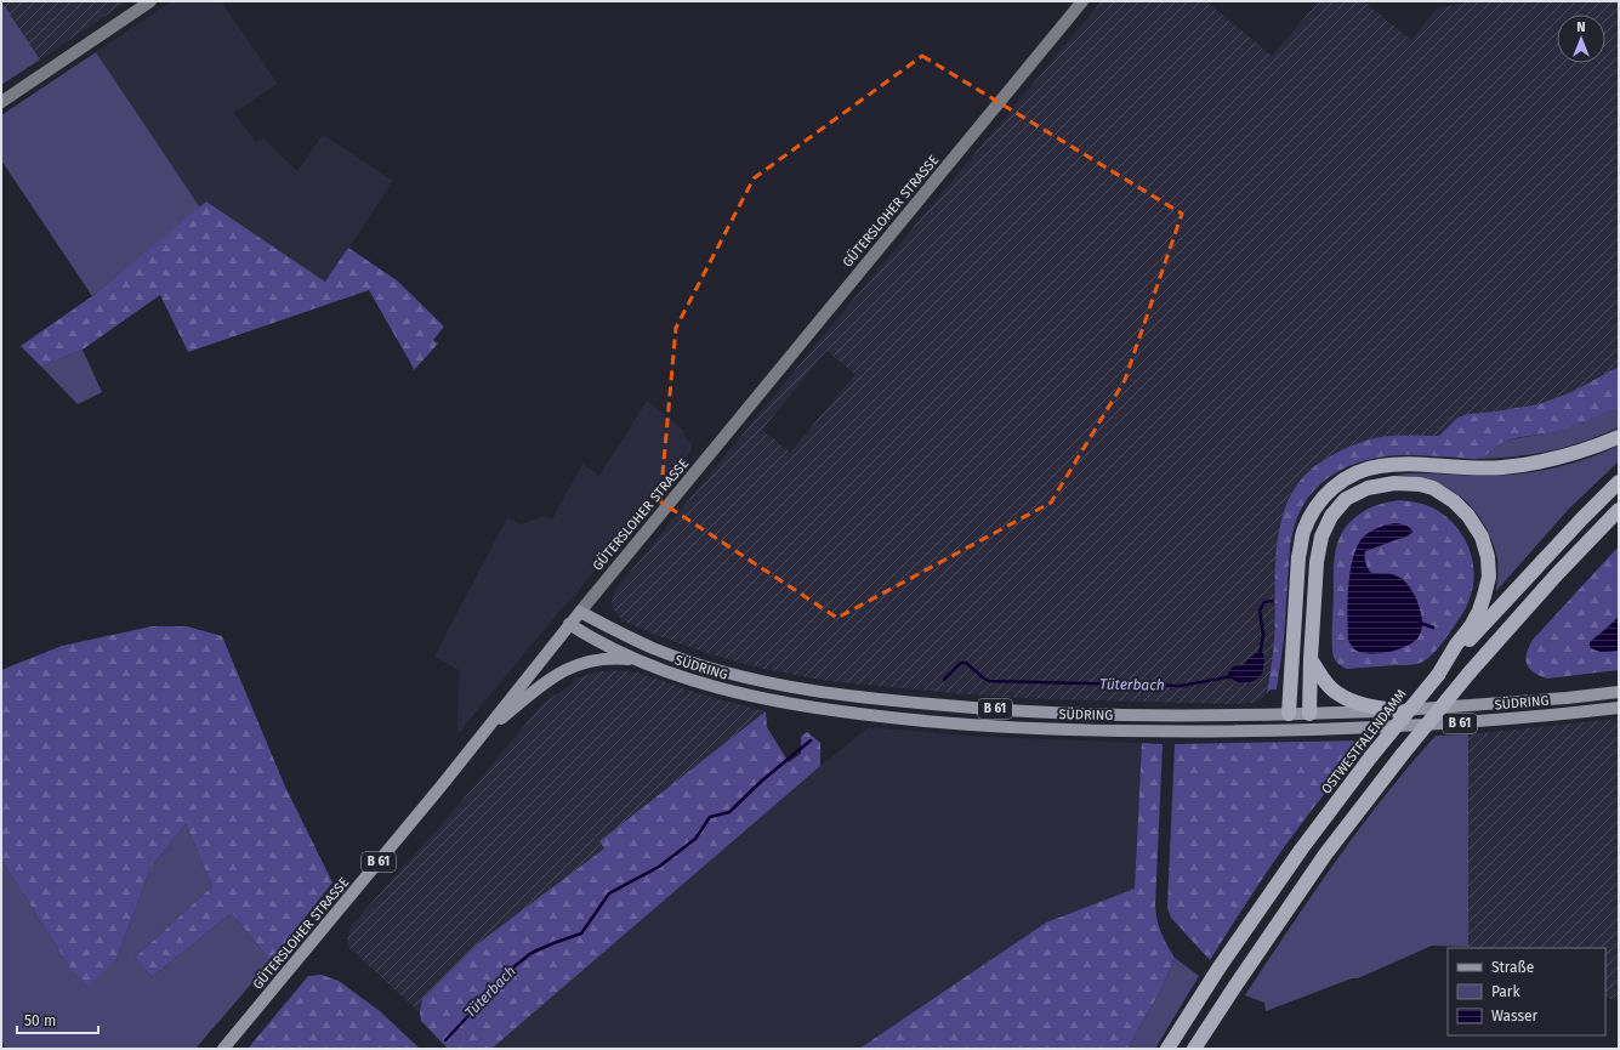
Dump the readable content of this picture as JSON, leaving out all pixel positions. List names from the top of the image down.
{
  "streets": {
    "highway": ["B 61", "OSTWESTFALENDAMM"],
    "main road": ["GÜTERSLOHER STRASSE", "SÜDRING"]
  },
  "crossings": [
    ["GÜTERSLOHER STRASSE", "SÜDRING"],
    ["GÜTERSLOHER STRASSE", "B 61"],
    ["SÜDRING", "B 61"]
  ],
  "water": ["Tüterbach"],
  "legend": ["Straße", "Park", "Wasser"],
  "scale_bar": "50 m",
  "north": "top"
}
